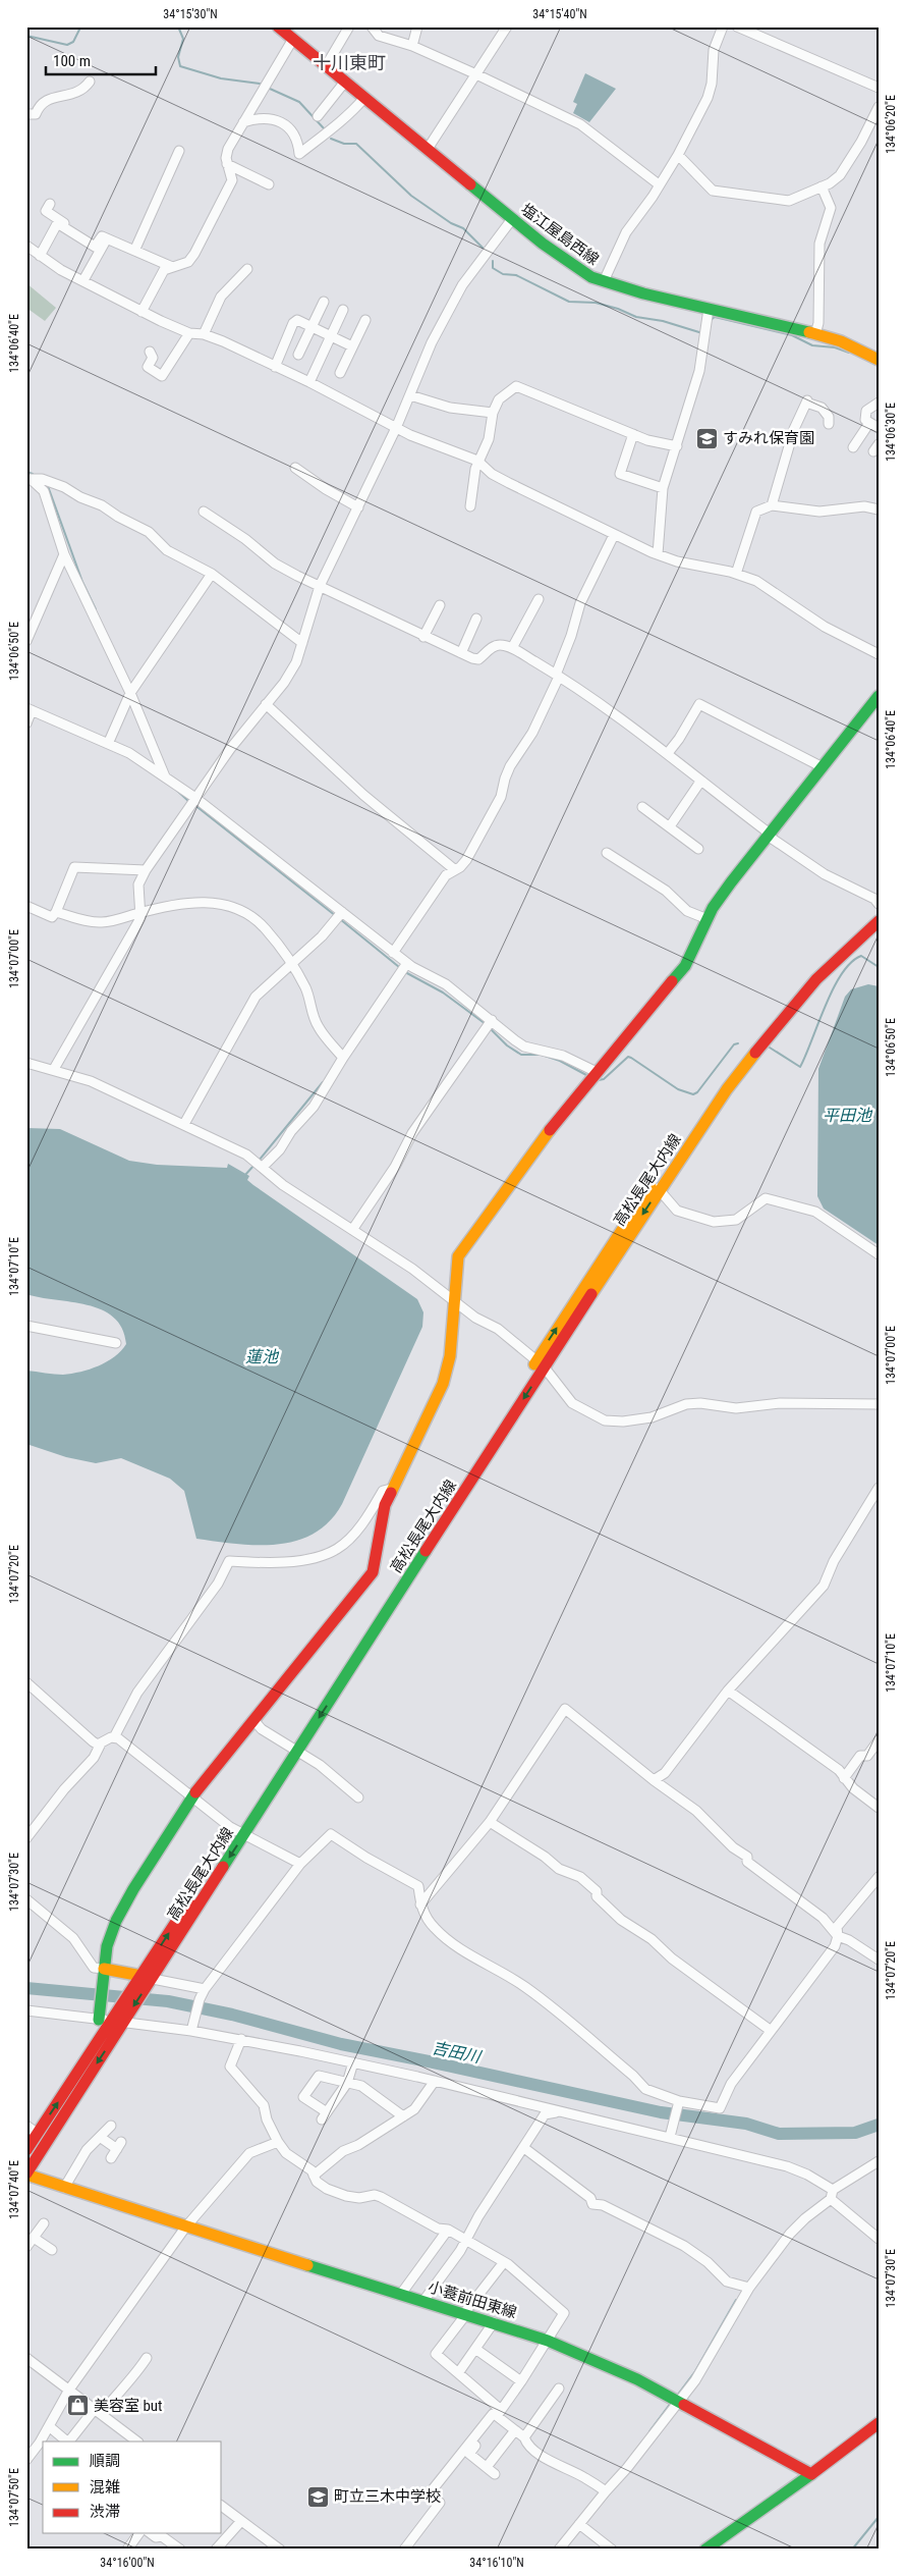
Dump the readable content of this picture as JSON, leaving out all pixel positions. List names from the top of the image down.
{
  "streets": {
    "main road": ["塩江屋島西線", "高松長尾大内線", "小蓑前田東線"]
  },
  "crossings": [
    ["高松長尾大内線", "小蓑前田東線"]
  ],
  "districts": ["十川東町"],
  "water": ["平田池", "蓮池", "吉田川"],
  "places": {
    "school or university": ["すみれ保育園", "町立三木中学校"],
    "shop": ["美容室 but"]
  },
  "legend": ["順調", "混雑", "渋滞"],
  "scale_bar": "100 m",
  "coordinates": [
    "34°15'30\"N",
    "34°15'40\"N",
    "134°06'20\"E",
    "134°06'40\"E",
    "134°06'30\"E",
    "134°06'50\"E",
    "134°07'00\"E",
    "134°07'10\"E",
    "134°07'20\"E",
    "134°07'30\"E",
    "134°07'40\"E",
    "134°07'50\"E",
    "34°16'00\"N",
    "34°16'10\"N"
  ]
}
